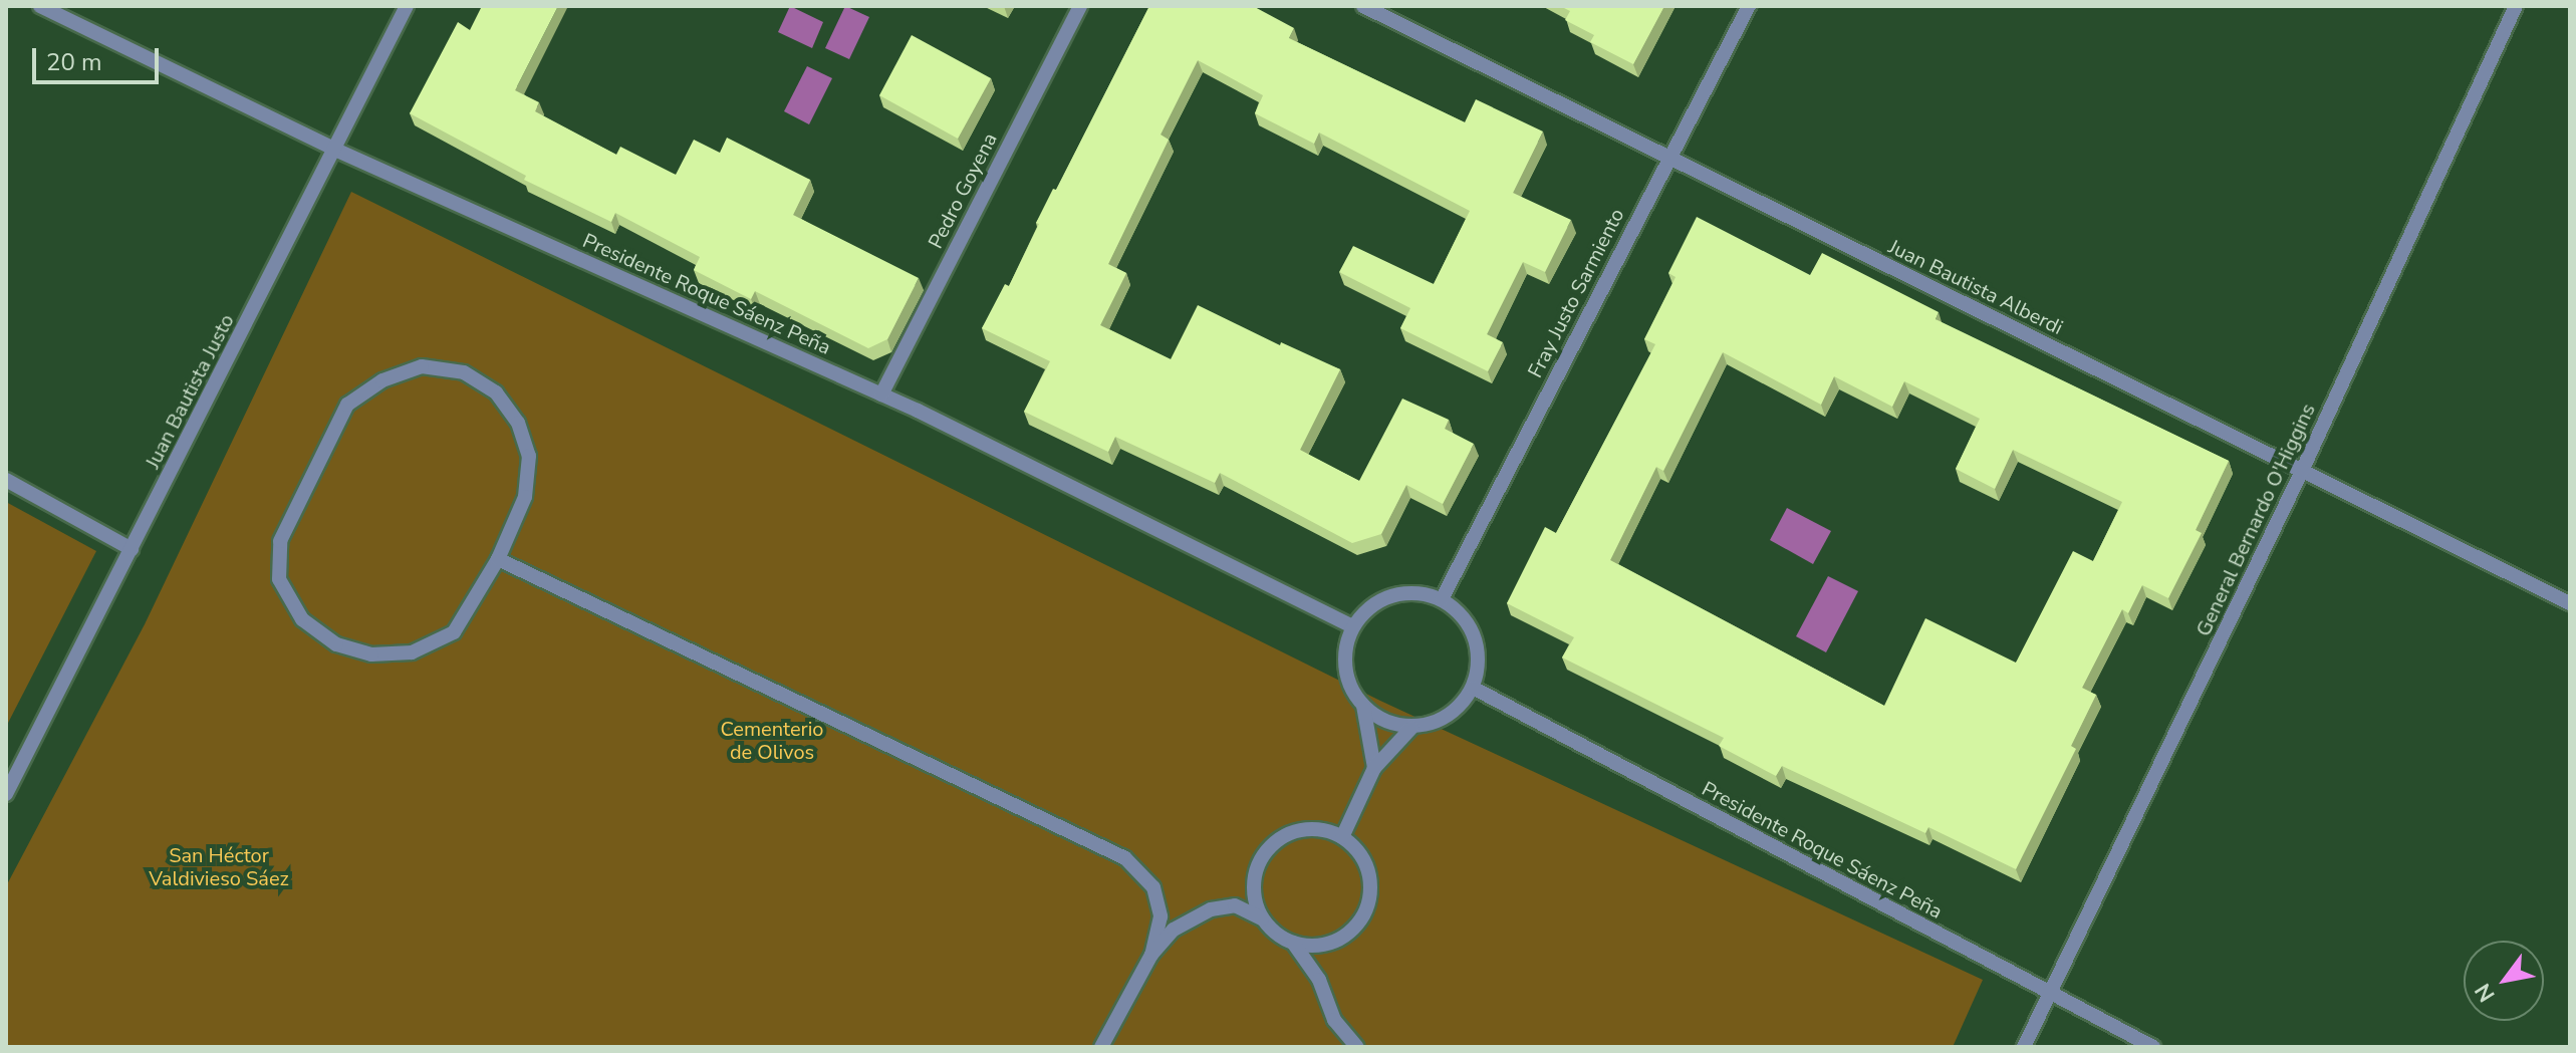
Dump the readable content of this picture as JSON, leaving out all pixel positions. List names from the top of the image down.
{
  "streets": {
    "street": [
      "Pedro Goyena",
      "Juan Bautista Alberdi",
      "Fray Justo Sarmiento",
      "Presidente Roque Sáenz Peña",
      "Juan Bautista Justo",
      "General Bernardo O'Higgins"
    ]
  },
  "crossings": [
    ["Pedro Goyena", "Presidente Roque Sáenz Peña"],
    ["Juan Bautista Alberdi", "Fray Justo Sarmiento"],
    ["Juan Bautista Alberdi", "General Bernardo O'Higgins"],
    ["Fray Justo Sarmiento", "Presidente Roque Sáenz Peña"],
    ["Presidente Roque Sáenz Peña", "Juan Bautista Justo"],
    ["Presidente Roque Sáenz Peña", "General Bernardo O'Higgins"]
  ],
  "parks": ["Cementerio de Olivos", "San Héctor Valdivieso Sáez"],
  "scale_bar": "20 m",
  "north": "bottom left"
}
